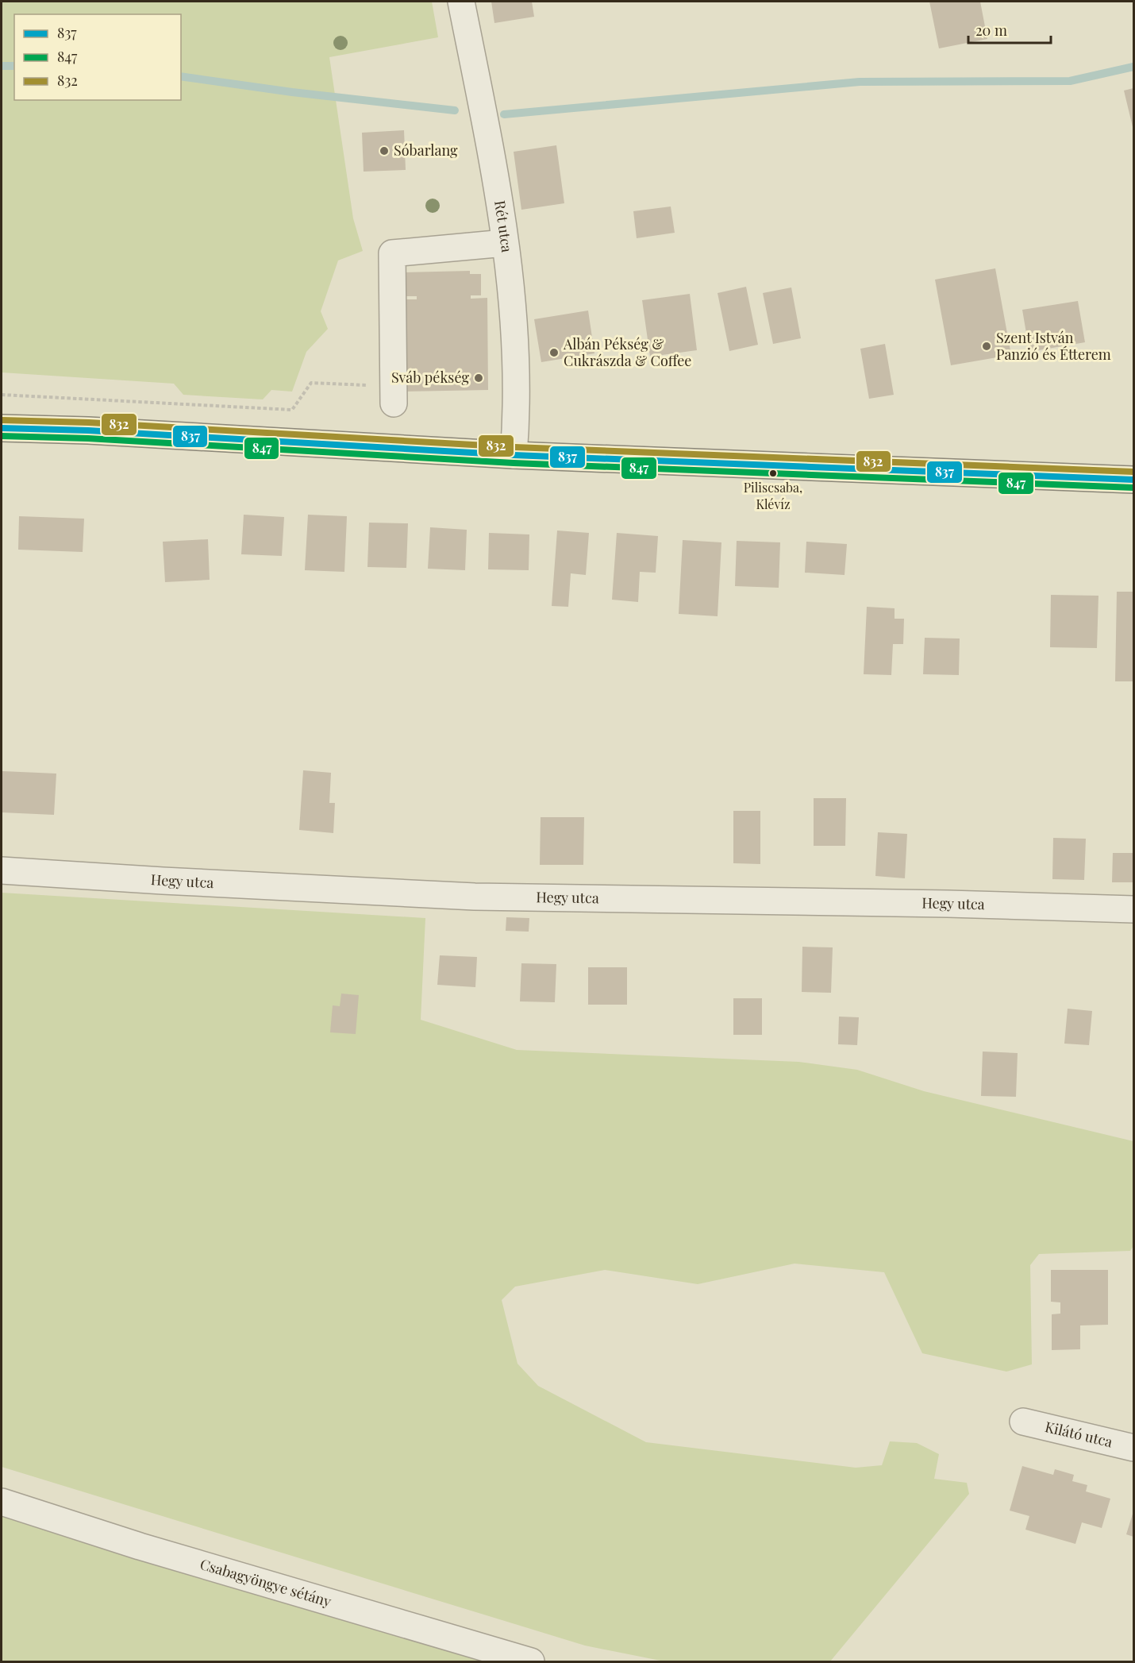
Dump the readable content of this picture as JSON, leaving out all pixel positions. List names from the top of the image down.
{
  "streets": {
    "street": [
      "Rét utca",
      "Hegy utca",
      "Kilátó utca",
      "Csabagyöngye sétány"
    ]
  },
  "places": [
    "Sóbarlang",
    "Szent István Panzió és Étterem",
    "Albán Pékség & Cukrászda & Coffee",
    "Sváb pékség",
    "Piliscsaba, Klévíz"
  ],
  "lines": ["transit line 832", "transit line 837", "transit line 847"],
  "legend": ["837", "847", "832"],
  "scale_bar": "20 m"
}
